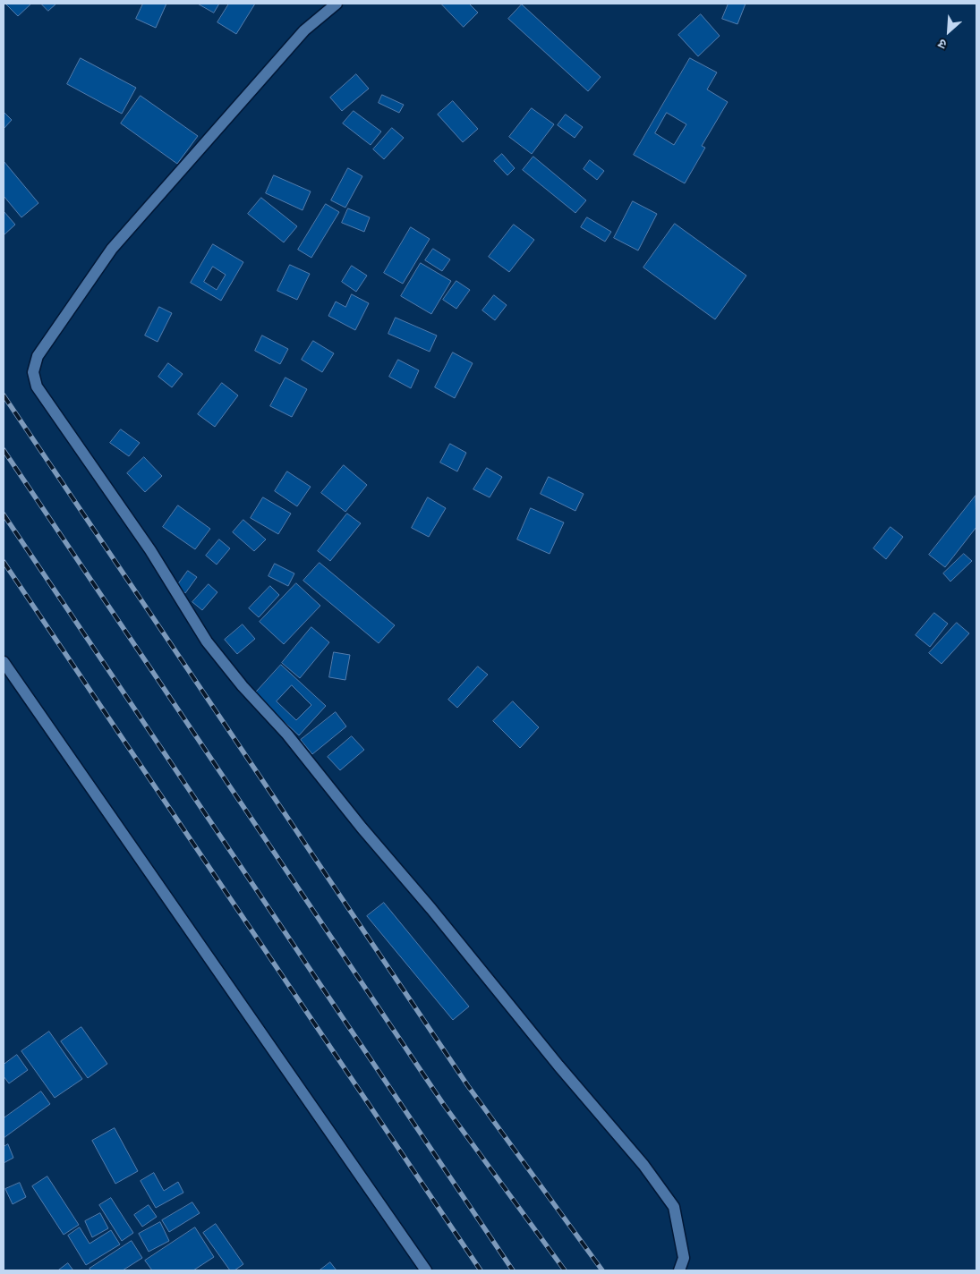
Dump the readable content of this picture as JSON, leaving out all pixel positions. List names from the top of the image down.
{
  "north": "bottom left"
}
